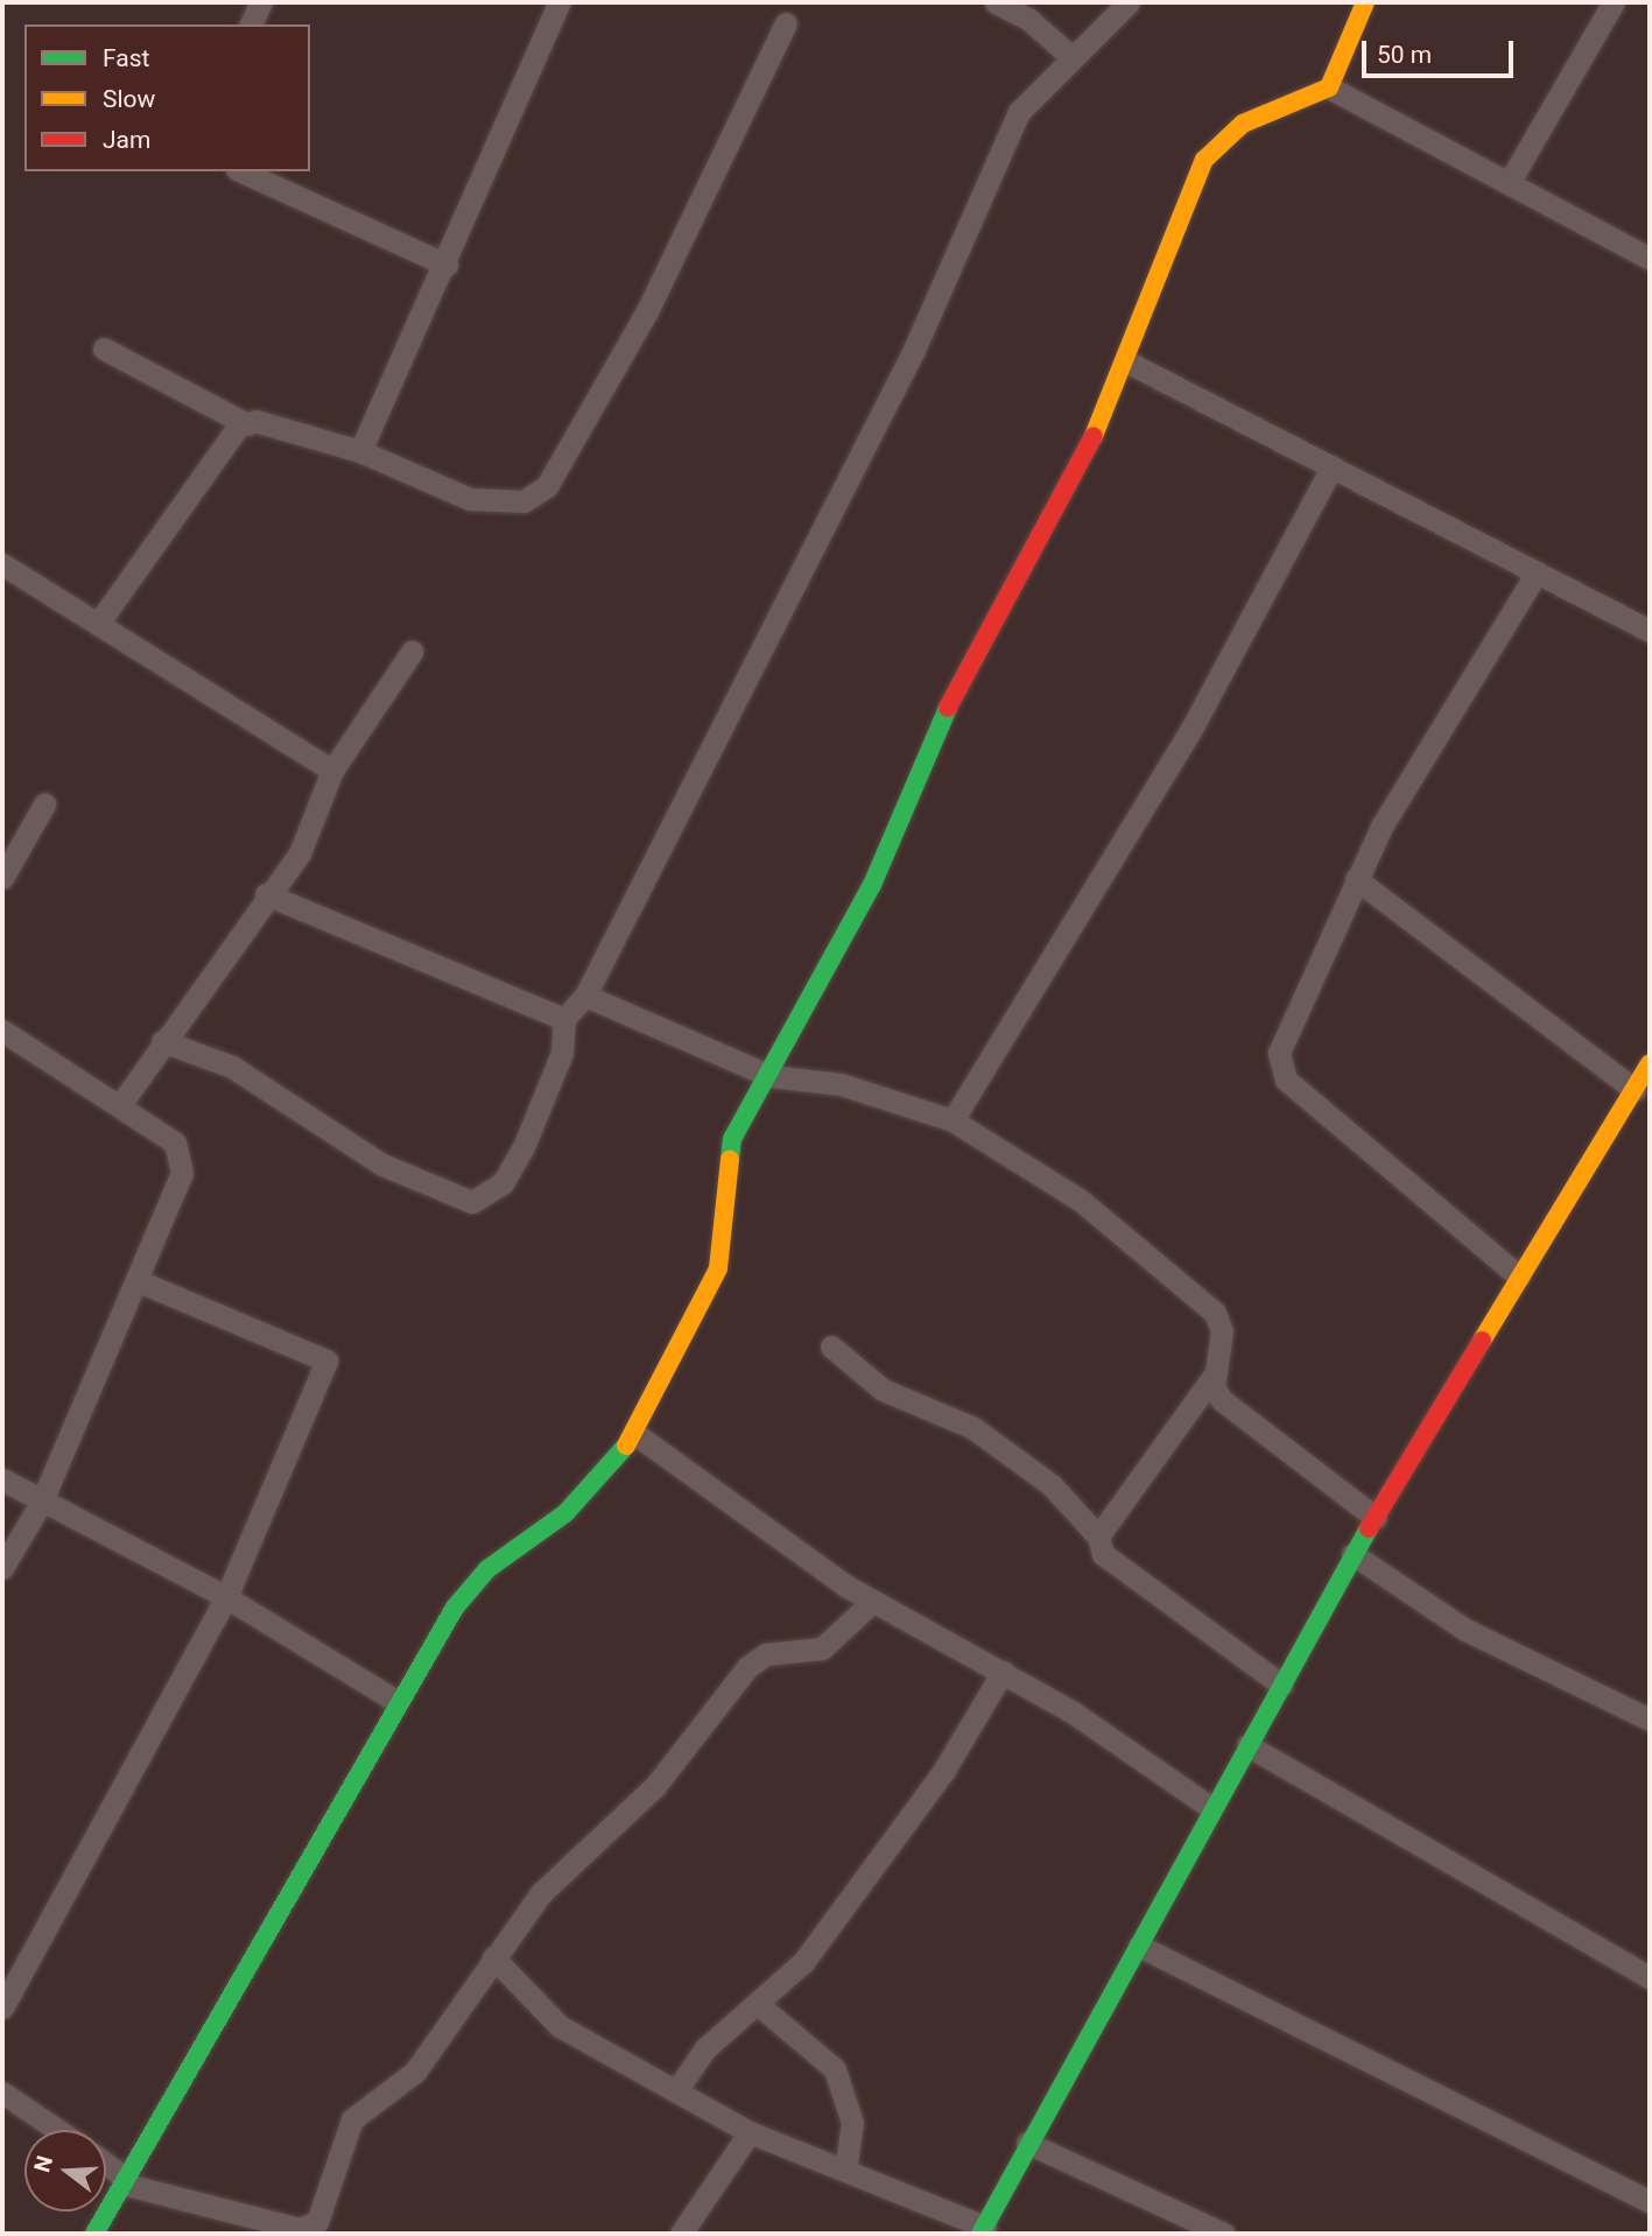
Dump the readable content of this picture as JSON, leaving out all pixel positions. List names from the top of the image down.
{
  "legend": ["Fast", "Slow", "Jam"],
  "scale_bar": "50 m",
  "north": "left"
}
